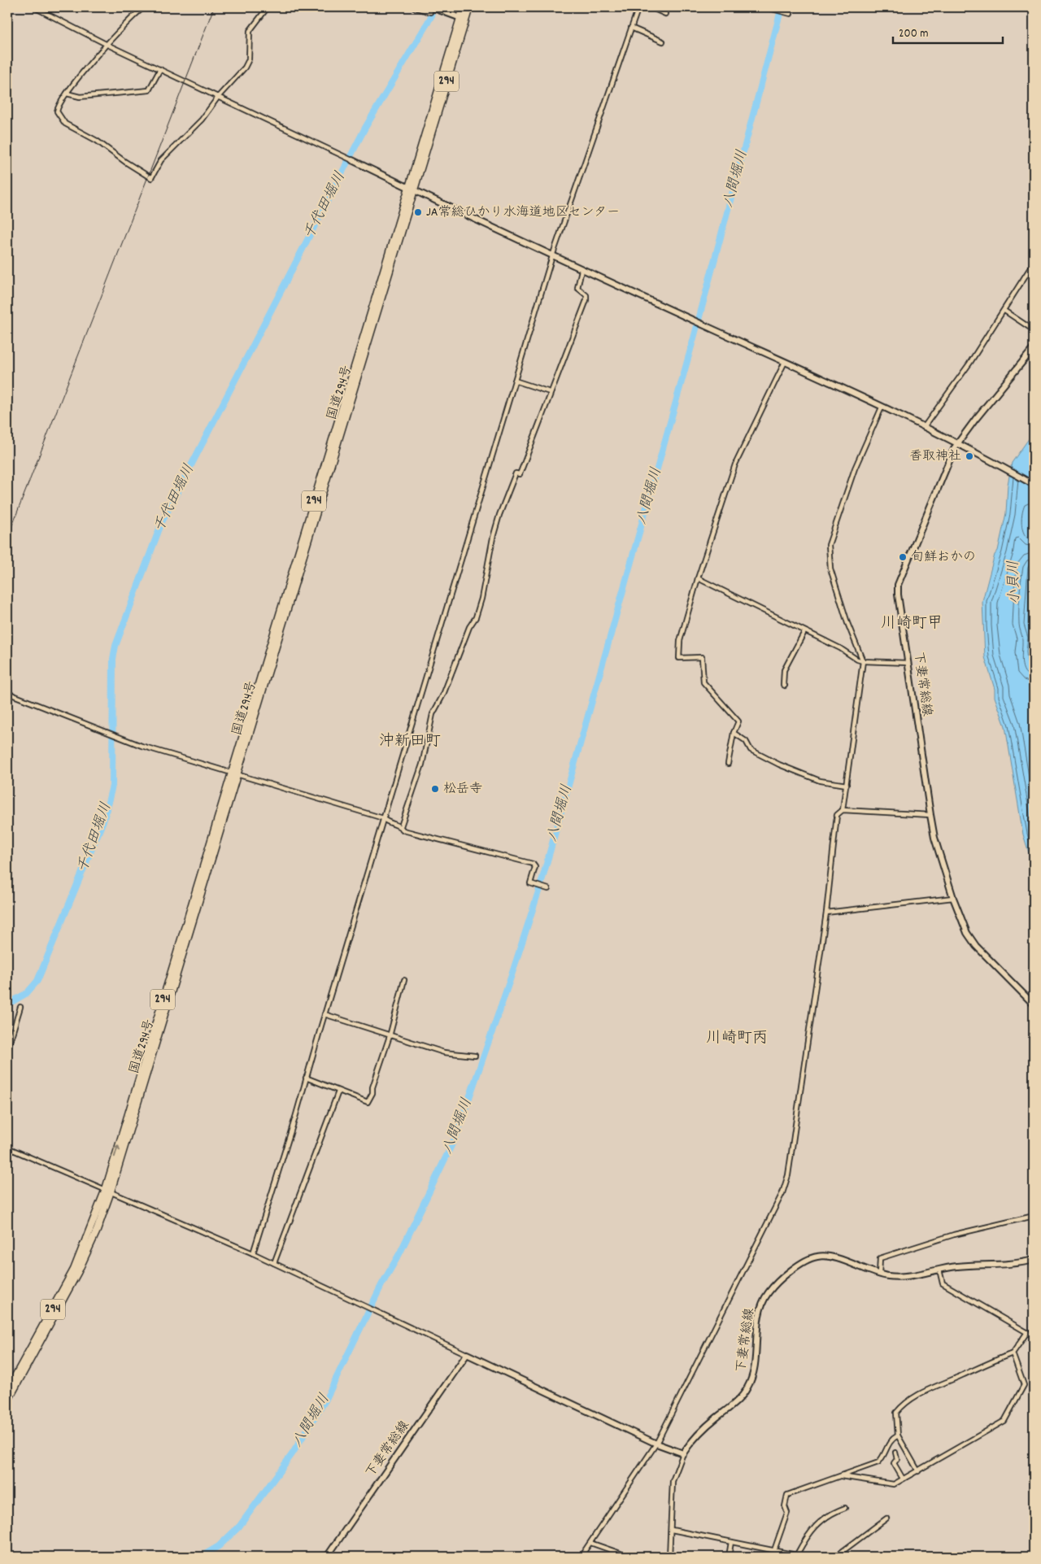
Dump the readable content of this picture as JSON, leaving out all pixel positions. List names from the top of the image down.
{
  "streets": {
    "highway": ["294", "国道294号"],
    "main road": ["下妻常総線"]
  },
  "districts": ["川崎町甲", "沖新田町", "川崎町丙"],
  "water": ["八間堀川", "千代田堀川", "小貝川"],
  "places": [
    "JA常総ひかり水海道地区センター",
    "香取神社",
    "旬鮮おかの",
    "松岳寺"
  ],
  "scale_bar": "200 m"
}
